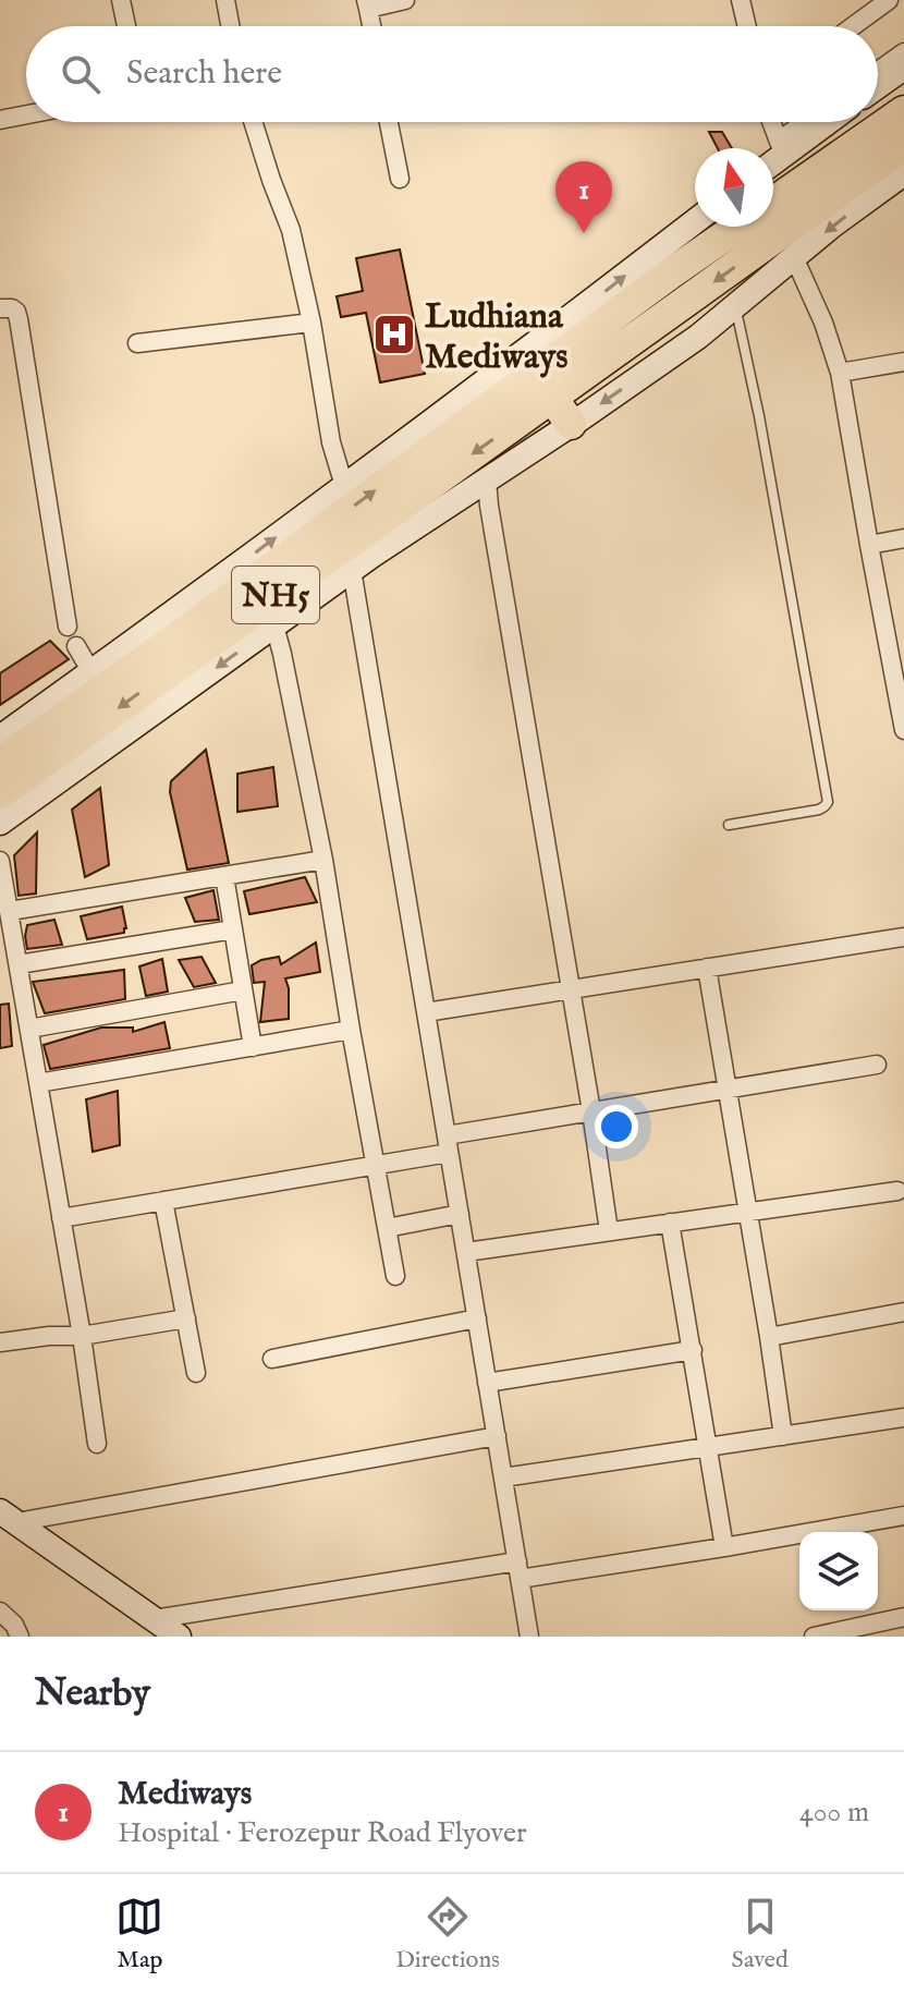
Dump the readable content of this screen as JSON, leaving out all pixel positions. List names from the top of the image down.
{
  "streets": {
    "highway": ["NH5"]
  },
  "places": {
    "hospital": ["Ludhiana Mediways"]
  },
  "north": "top",
  "page": {
    "search": "Search here",
    "pins": "1",
    "heading": "Nearby",
    "list": [
      {
        "mark": "1",
        "name": "Mediways",
        "note": "Hospital · Ferozepur Road Flyover",
        "value": "400 m"
      }
    ],
    "nav": ["Map", "Directions", "Saved"]
  }
}
